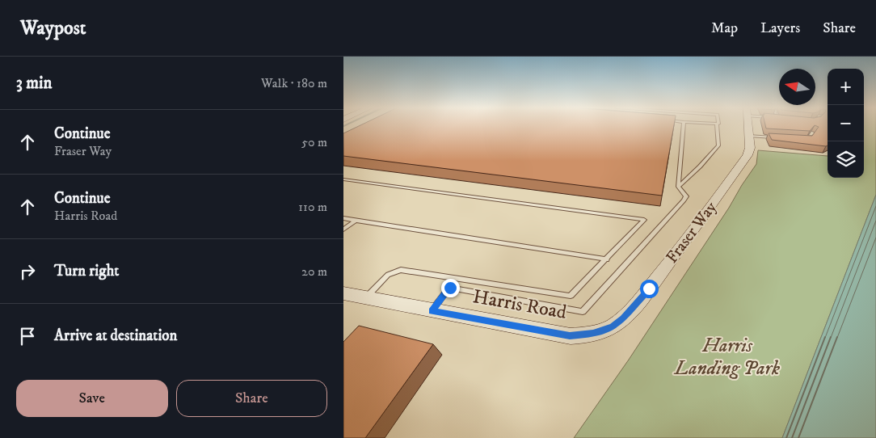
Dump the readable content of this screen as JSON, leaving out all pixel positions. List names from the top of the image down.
{
  "streets": {
    "street": ["Fraser Way", "Harris Road"]
  },
  "crossings": [
    ["Fraser Way", "Harris Road"]
  ],
  "parks": ["Harris Landing Park"],
  "north": "left",
  "page": {
    "header": "Waypost",
    "nav": ["Map", "Layers", "Share"],
    "heading": ["3 min", "Walk · 180 m"],
    "map_buttons": ["+", "−"],
    "list": [
      ["Continue", "Fraser Way", "50 m"],
      ["Continue", "Harris Road", "110 m"],
      ["Turn right", "20 m"],
      "Arrive at destination"
    ],
    "buttons": ["Save", "Share"]
  }
}
